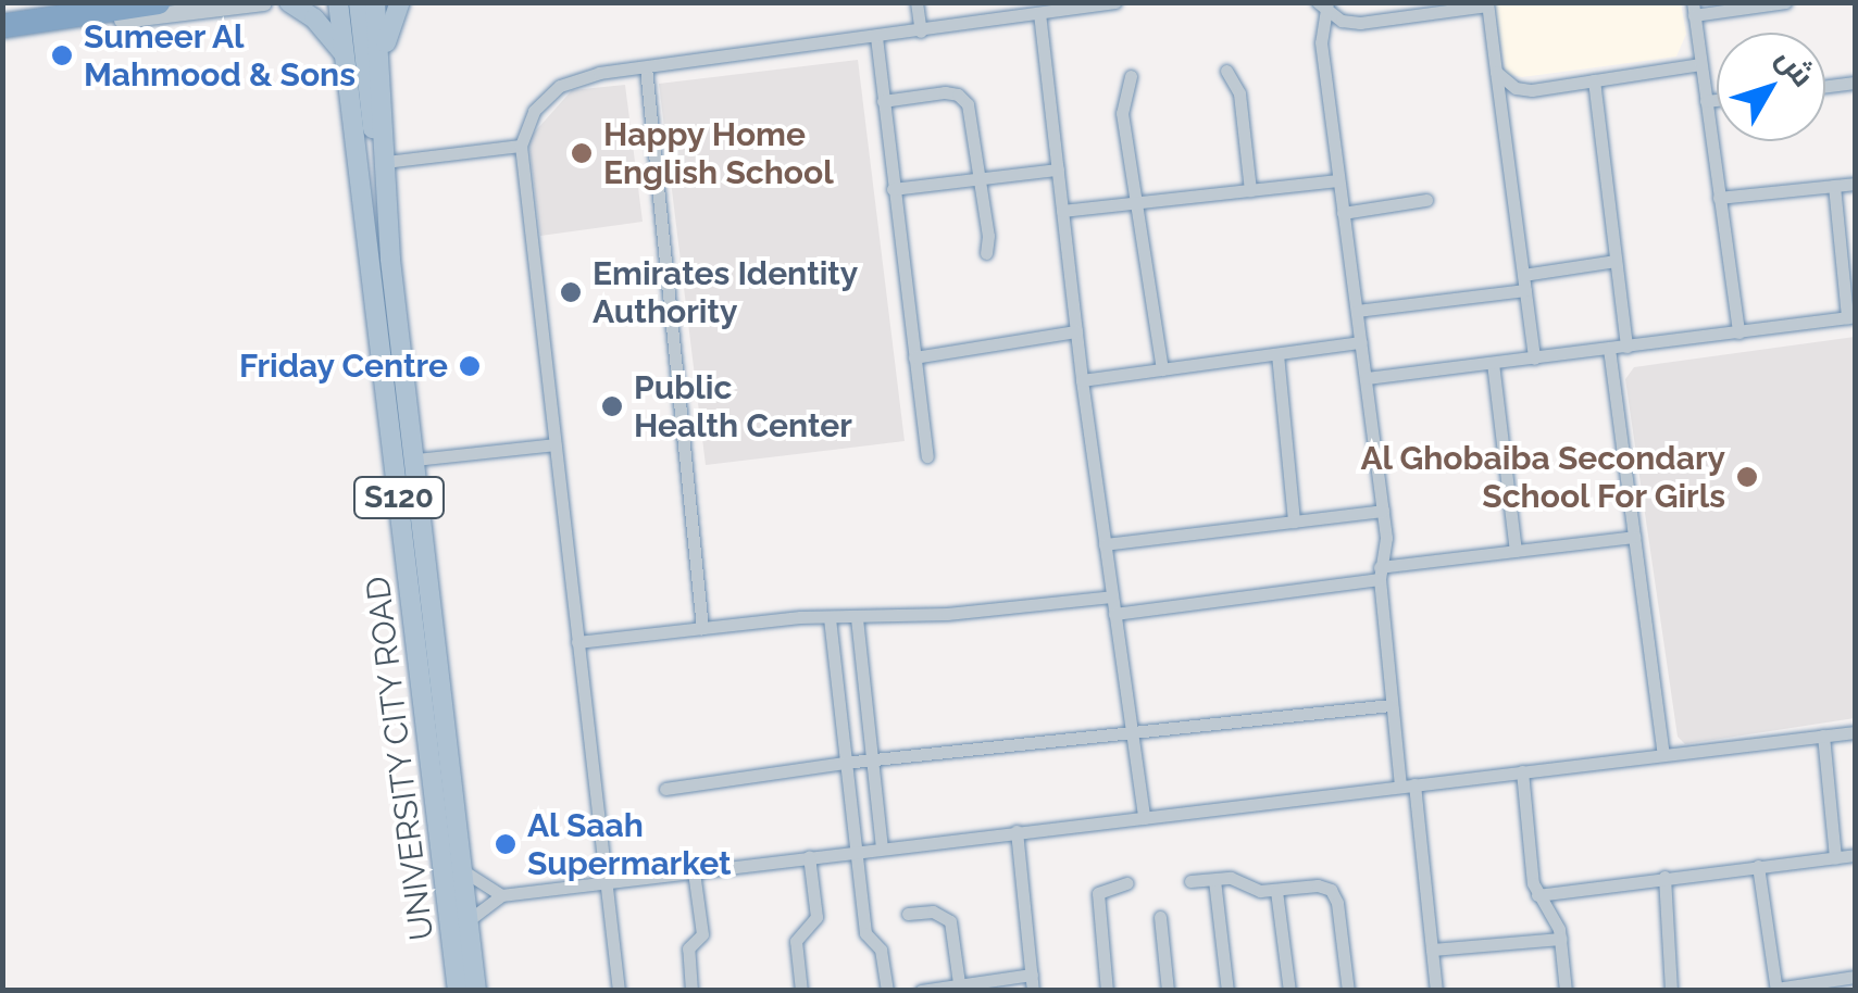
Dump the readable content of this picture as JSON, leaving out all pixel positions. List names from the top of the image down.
{
  "streets": {
    "main road": ["S120", "UNIVERSITY CITY ROAD"]
  },
  "places": [
    "Sumeer Al Mahmood & Sons",
    "Happy Home English School",
    "Emirates Identity Authority",
    "Friday Centre",
    "Public Health Center",
    "Al Ghobaiba Secondary School For Girls",
    "Al Saah Supermarket"
  ],
  "north": "top right"
}
